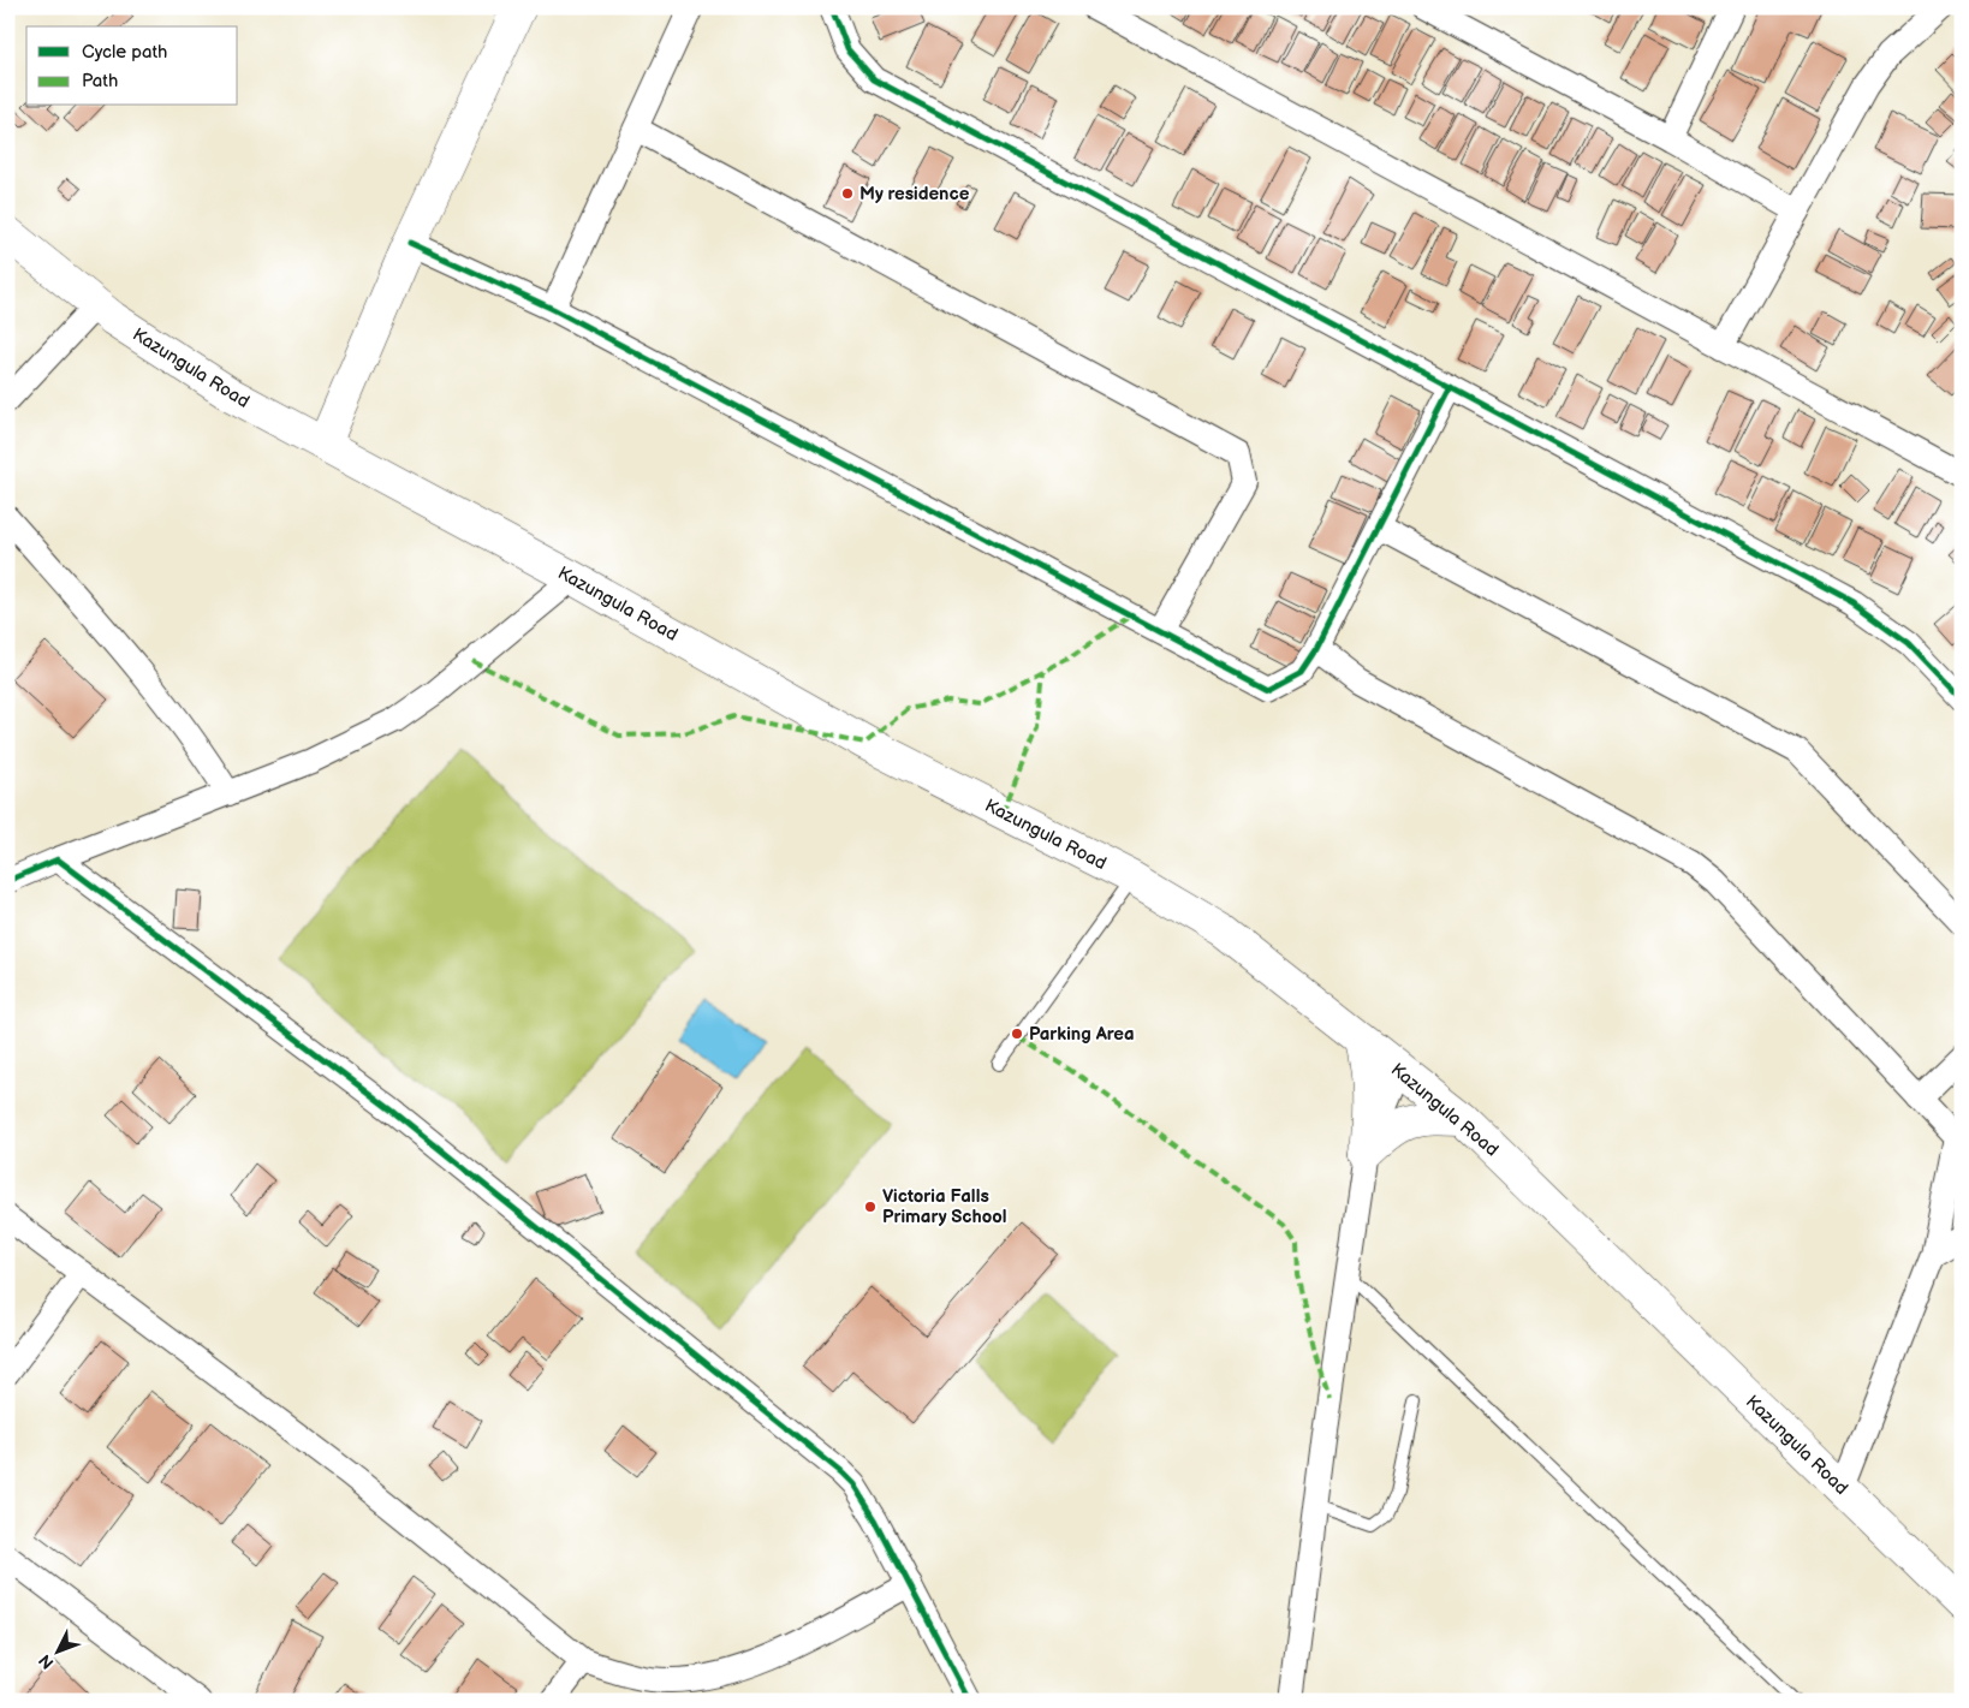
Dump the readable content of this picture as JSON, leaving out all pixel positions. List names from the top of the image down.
{
  "streets": {
    "main road": ["Kazungula Road"]
  },
  "places": ["My residence", "Parking Area", "Victoria Falls Primary School"],
  "legend": ["Cycle path", "Path"],
  "north": "bottom left"
}
